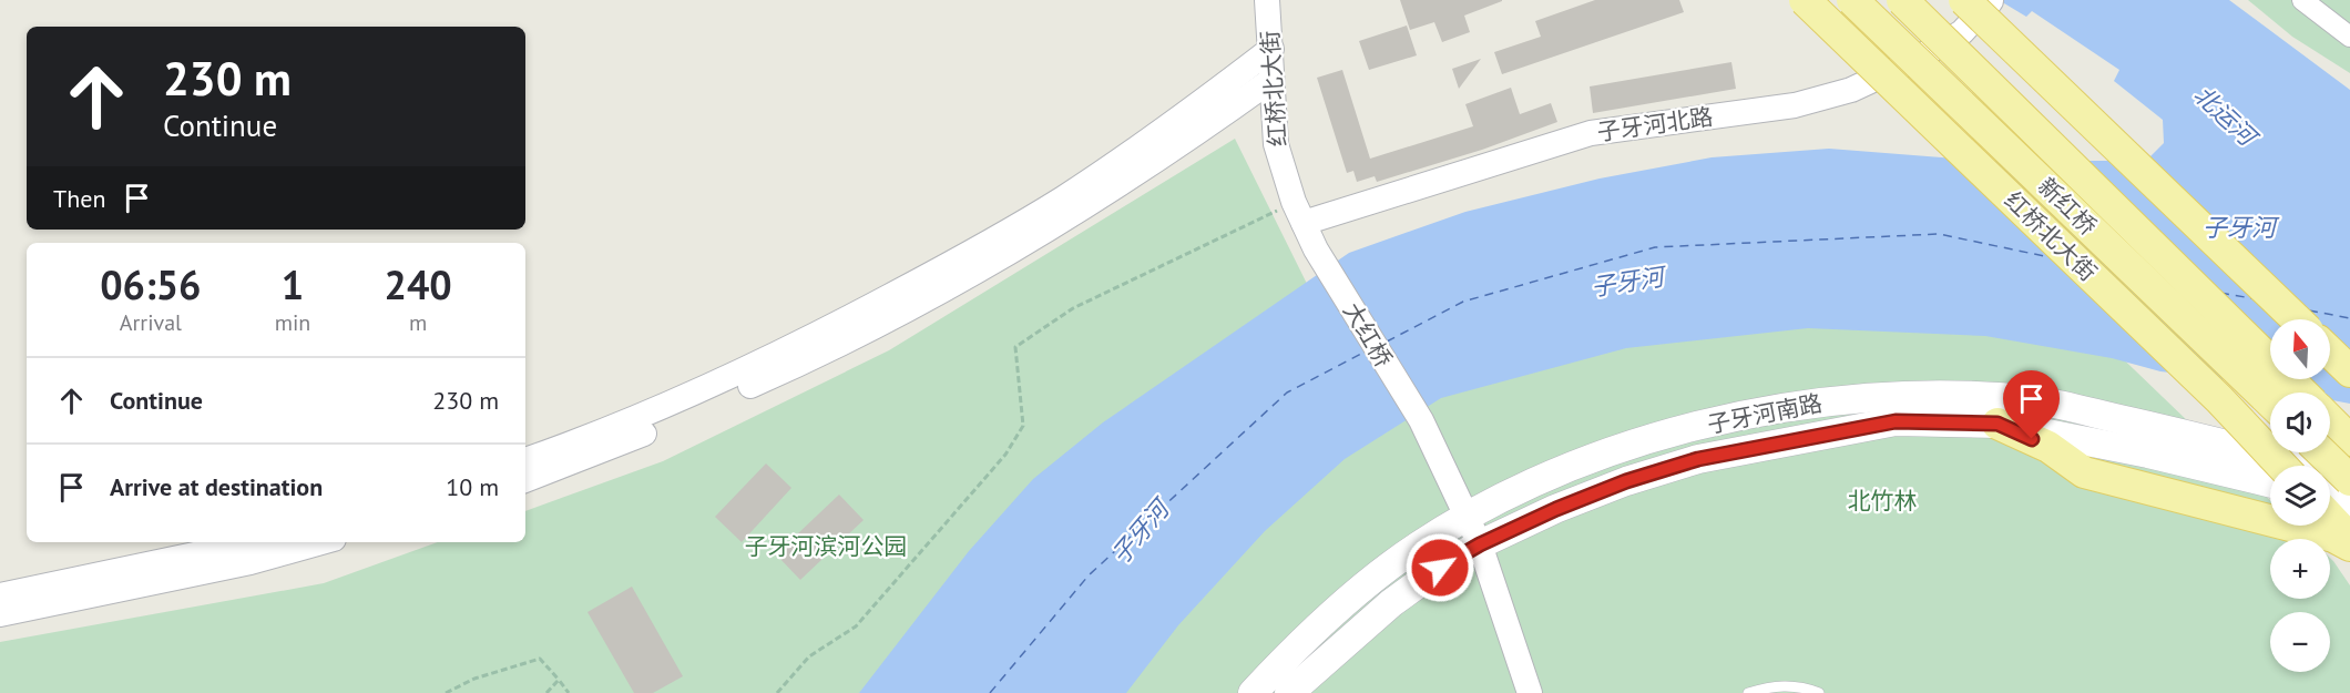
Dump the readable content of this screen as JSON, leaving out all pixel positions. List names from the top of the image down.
{
  "streets": {
    "main road": ["红桥北大街", "新红桥", "子牙河南路"],
    "street": ["子牙河北路", "大红桥"]
  },
  "crossings": [
    ["红桥北大街", "子牙河北路"],
    ["红桥北大街", "大红桥"],
    ["大红桥", "子牙河南路"]
  ],
  "water": ["北运河", "子牙河"],
  "parks": ["北竹林", "子牙河滨河公园"],
  "north": "top",
  "page": {
    "turn": ["230 m", "Continue"],
    "then": "Then",
    "eta": [
      "06:56",
      "Arrival",
      "1",
      "min",
      "240",
      "m"
    ],
    "map_buttons": ["+", "−"],
    "list": [
      {
        "name": "Continue",
        "value": "230 m"
      },
      {
        "name": "Arrive at destination",
        "value": "10 m"
      }
    ]
  }
}
